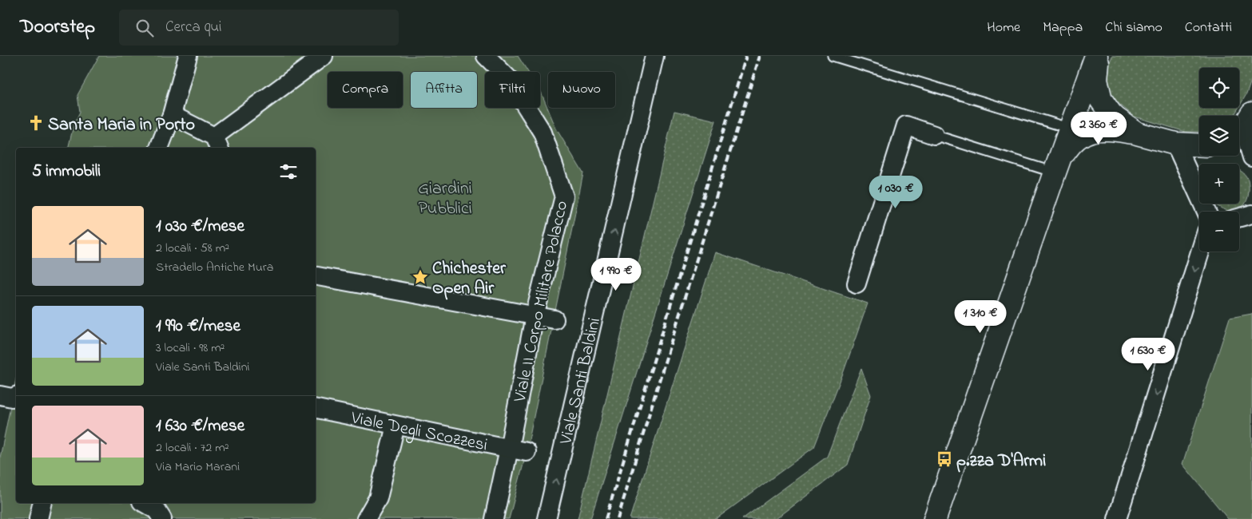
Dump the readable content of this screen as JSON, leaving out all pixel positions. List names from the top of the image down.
{
  "streets": {
    "street": ["Viale II Corpo Militare Polacco", "Viale Santi Baldini", "Viale Degli Scozzesi"]
  },
  "crossings": [
    ["Viale II Corpo Militare Polacco", "Viale Degli Scozzesi"]
  ],
  "one_way": ["Viale Santi Baldini"],
  "parks": ["Giardini Pubblici"],
  "places": {
    "church": ["Santa Maria in Porto"],
    "place": ["Chichester Open Air"],
    "bus stop": ["p.zza D'Armi"]
  },
  "page": {
    "header": "Doorstep",
    "search": "Cerca qui",
    "nav": [
      "Home",
      "Mappa",
      "Chi siamo",
      "Contatti"
    ],
    "map_buttons": ["+", "−"],
    "chip": [
      "Compra",
      "Affitta",
      "Filtri",
      "Nuovo"
    ],
    "price": [
      "2 360 €",
      "1 030 €",
      "1 990 €",
      "1 310 €",
      "1 630 €"
    ],
    "heading": "5 immobili",
    "list": [
      {
        "name": "1 030 €/mese",
        "note": "2 locali · 58 m² · Stradello Antiche Mura"
      },
      {
        "name": "1 990 €/mese",
        "note": "3 locali · 98 m² · Viale Santi Baldini"
      },
      {
        "name": "1 630 €/mese",
        "note": "2 locali · 72 m² · Via Mario Marani"
      }
    ]
  }
}
